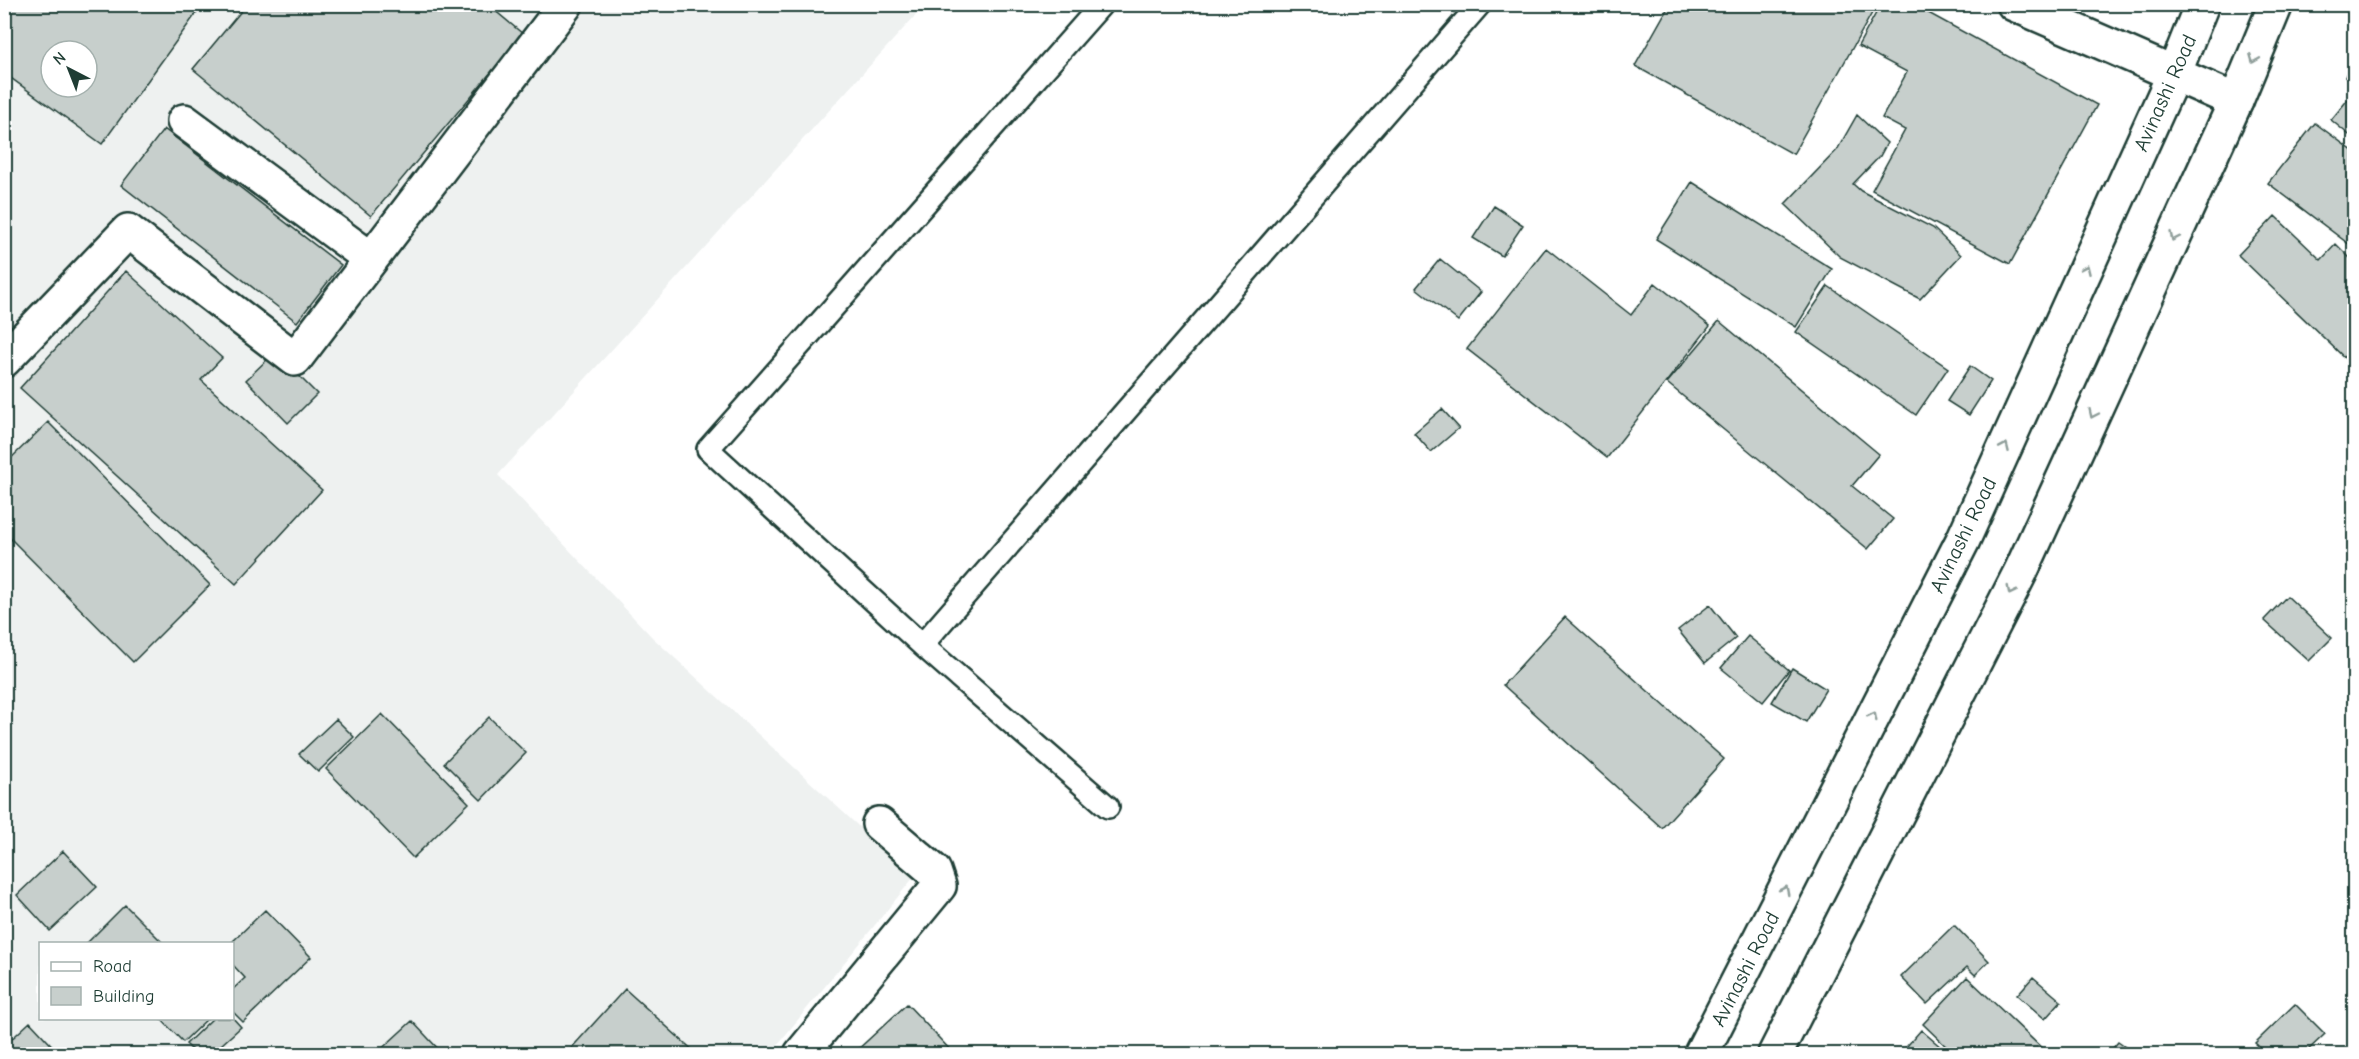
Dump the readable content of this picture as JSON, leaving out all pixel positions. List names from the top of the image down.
{
  "streets": {
    "main road": ["Avinashi Road"]
  },
  "legend": ["Road", "Building"],
  "north": "top left"
}
